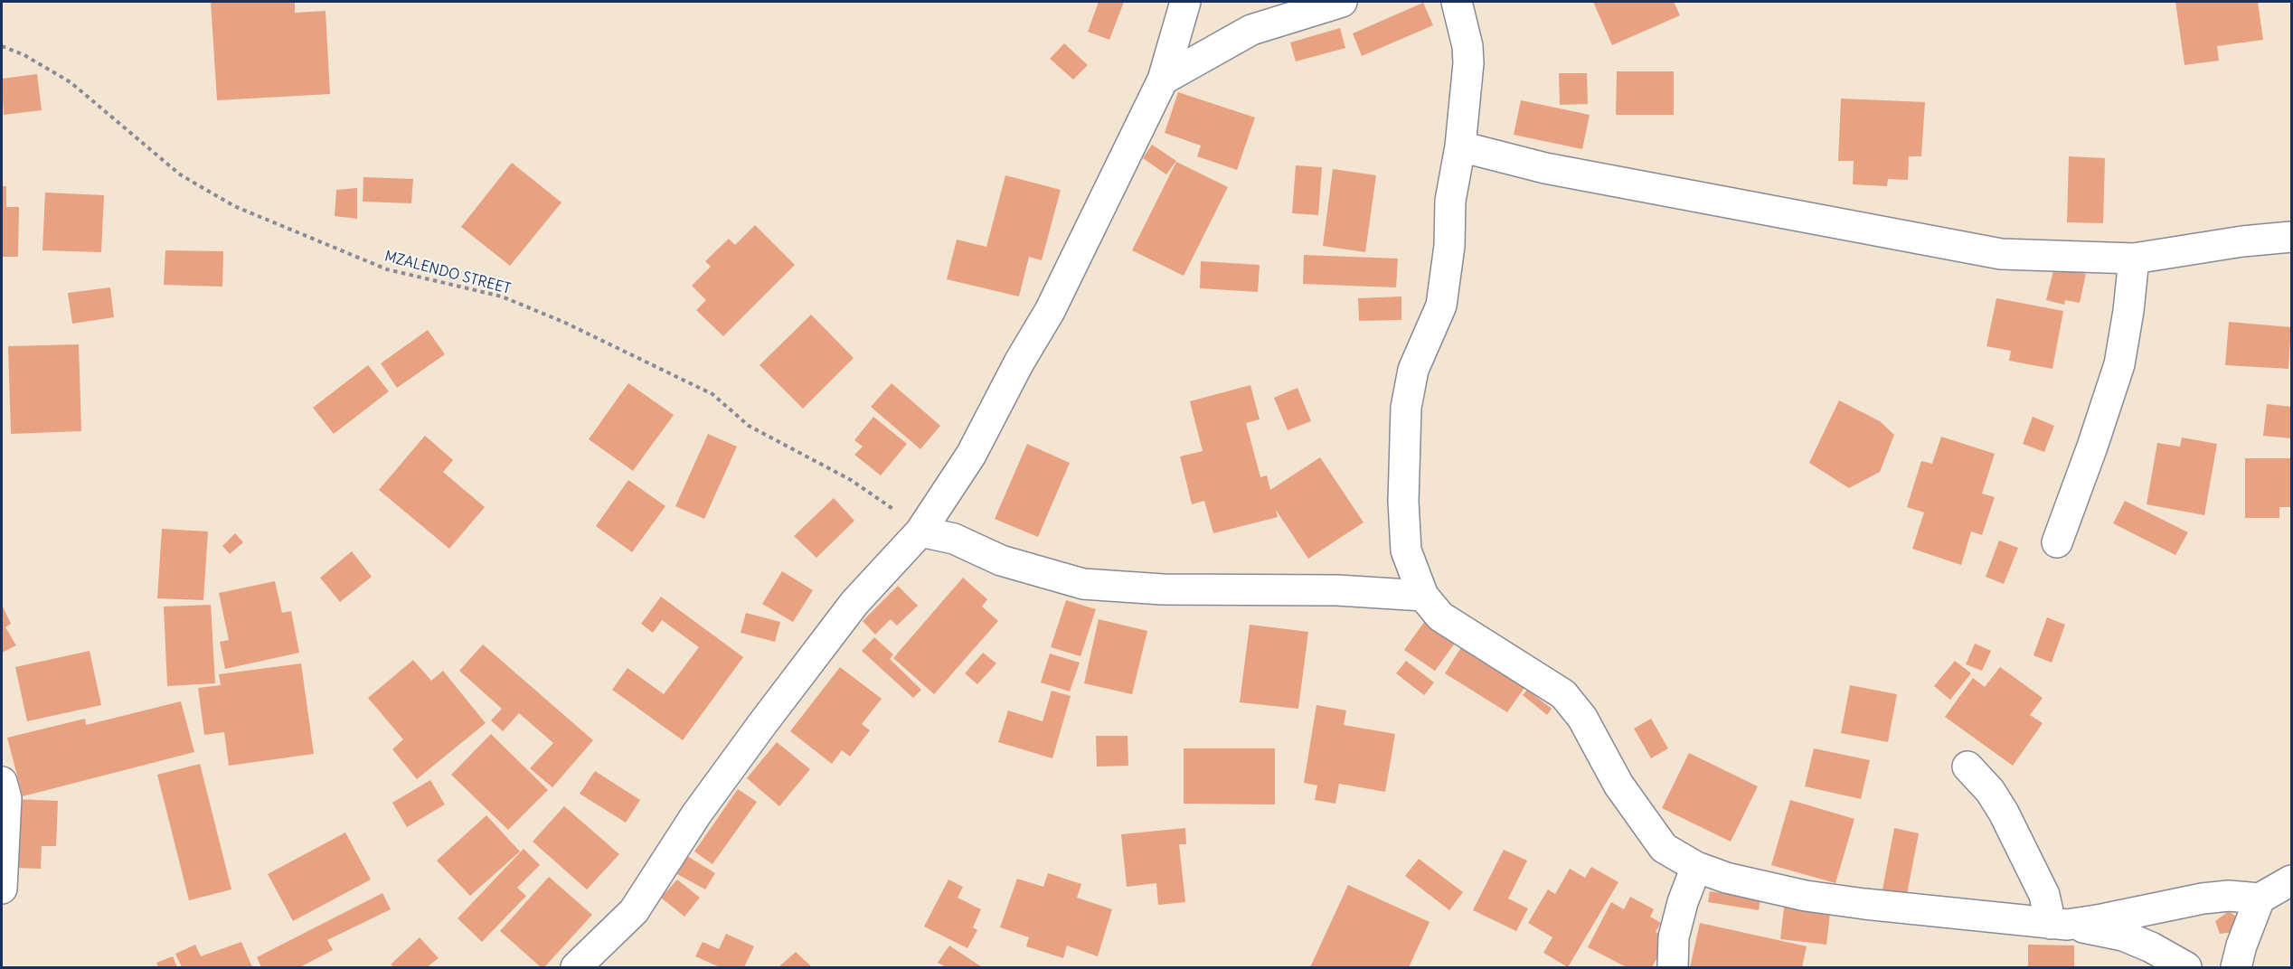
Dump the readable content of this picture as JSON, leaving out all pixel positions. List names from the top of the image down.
{
  "streets": {
    "path": ["MZALENDO STREET"]
  }
}
